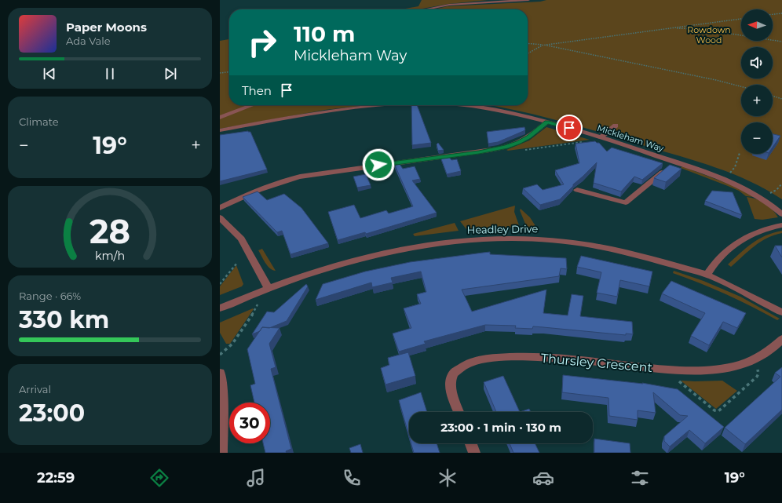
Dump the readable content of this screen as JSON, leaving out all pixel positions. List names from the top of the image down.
{
  "streets": {
    "street": ["Mickleham Way", "Headley Drive", "Thursley Crescent"]
  },
  "parks": ["Rowdown Wood"],
  "north": "left",
  "page": {
    "map_buttons": ["+", "−"],
    "turn": ["110 m", "Mickleham Way"],
    "song": ["Paper Moons", "Ada Vale"],
    "then": "Then",
    "tile": [
      "Climate",
      ["Range · 66%", "330 km"],
      ["Arrival", "23:00"]
    ],
    "heat": ["−", "19°", "+"],
    "limit": "30",
    "trip": "23:00 · 1 min · 130 m",
    "tabs": ["22:59", "19°"],
    "gauge": ["28", "km/h"]
  }
}
